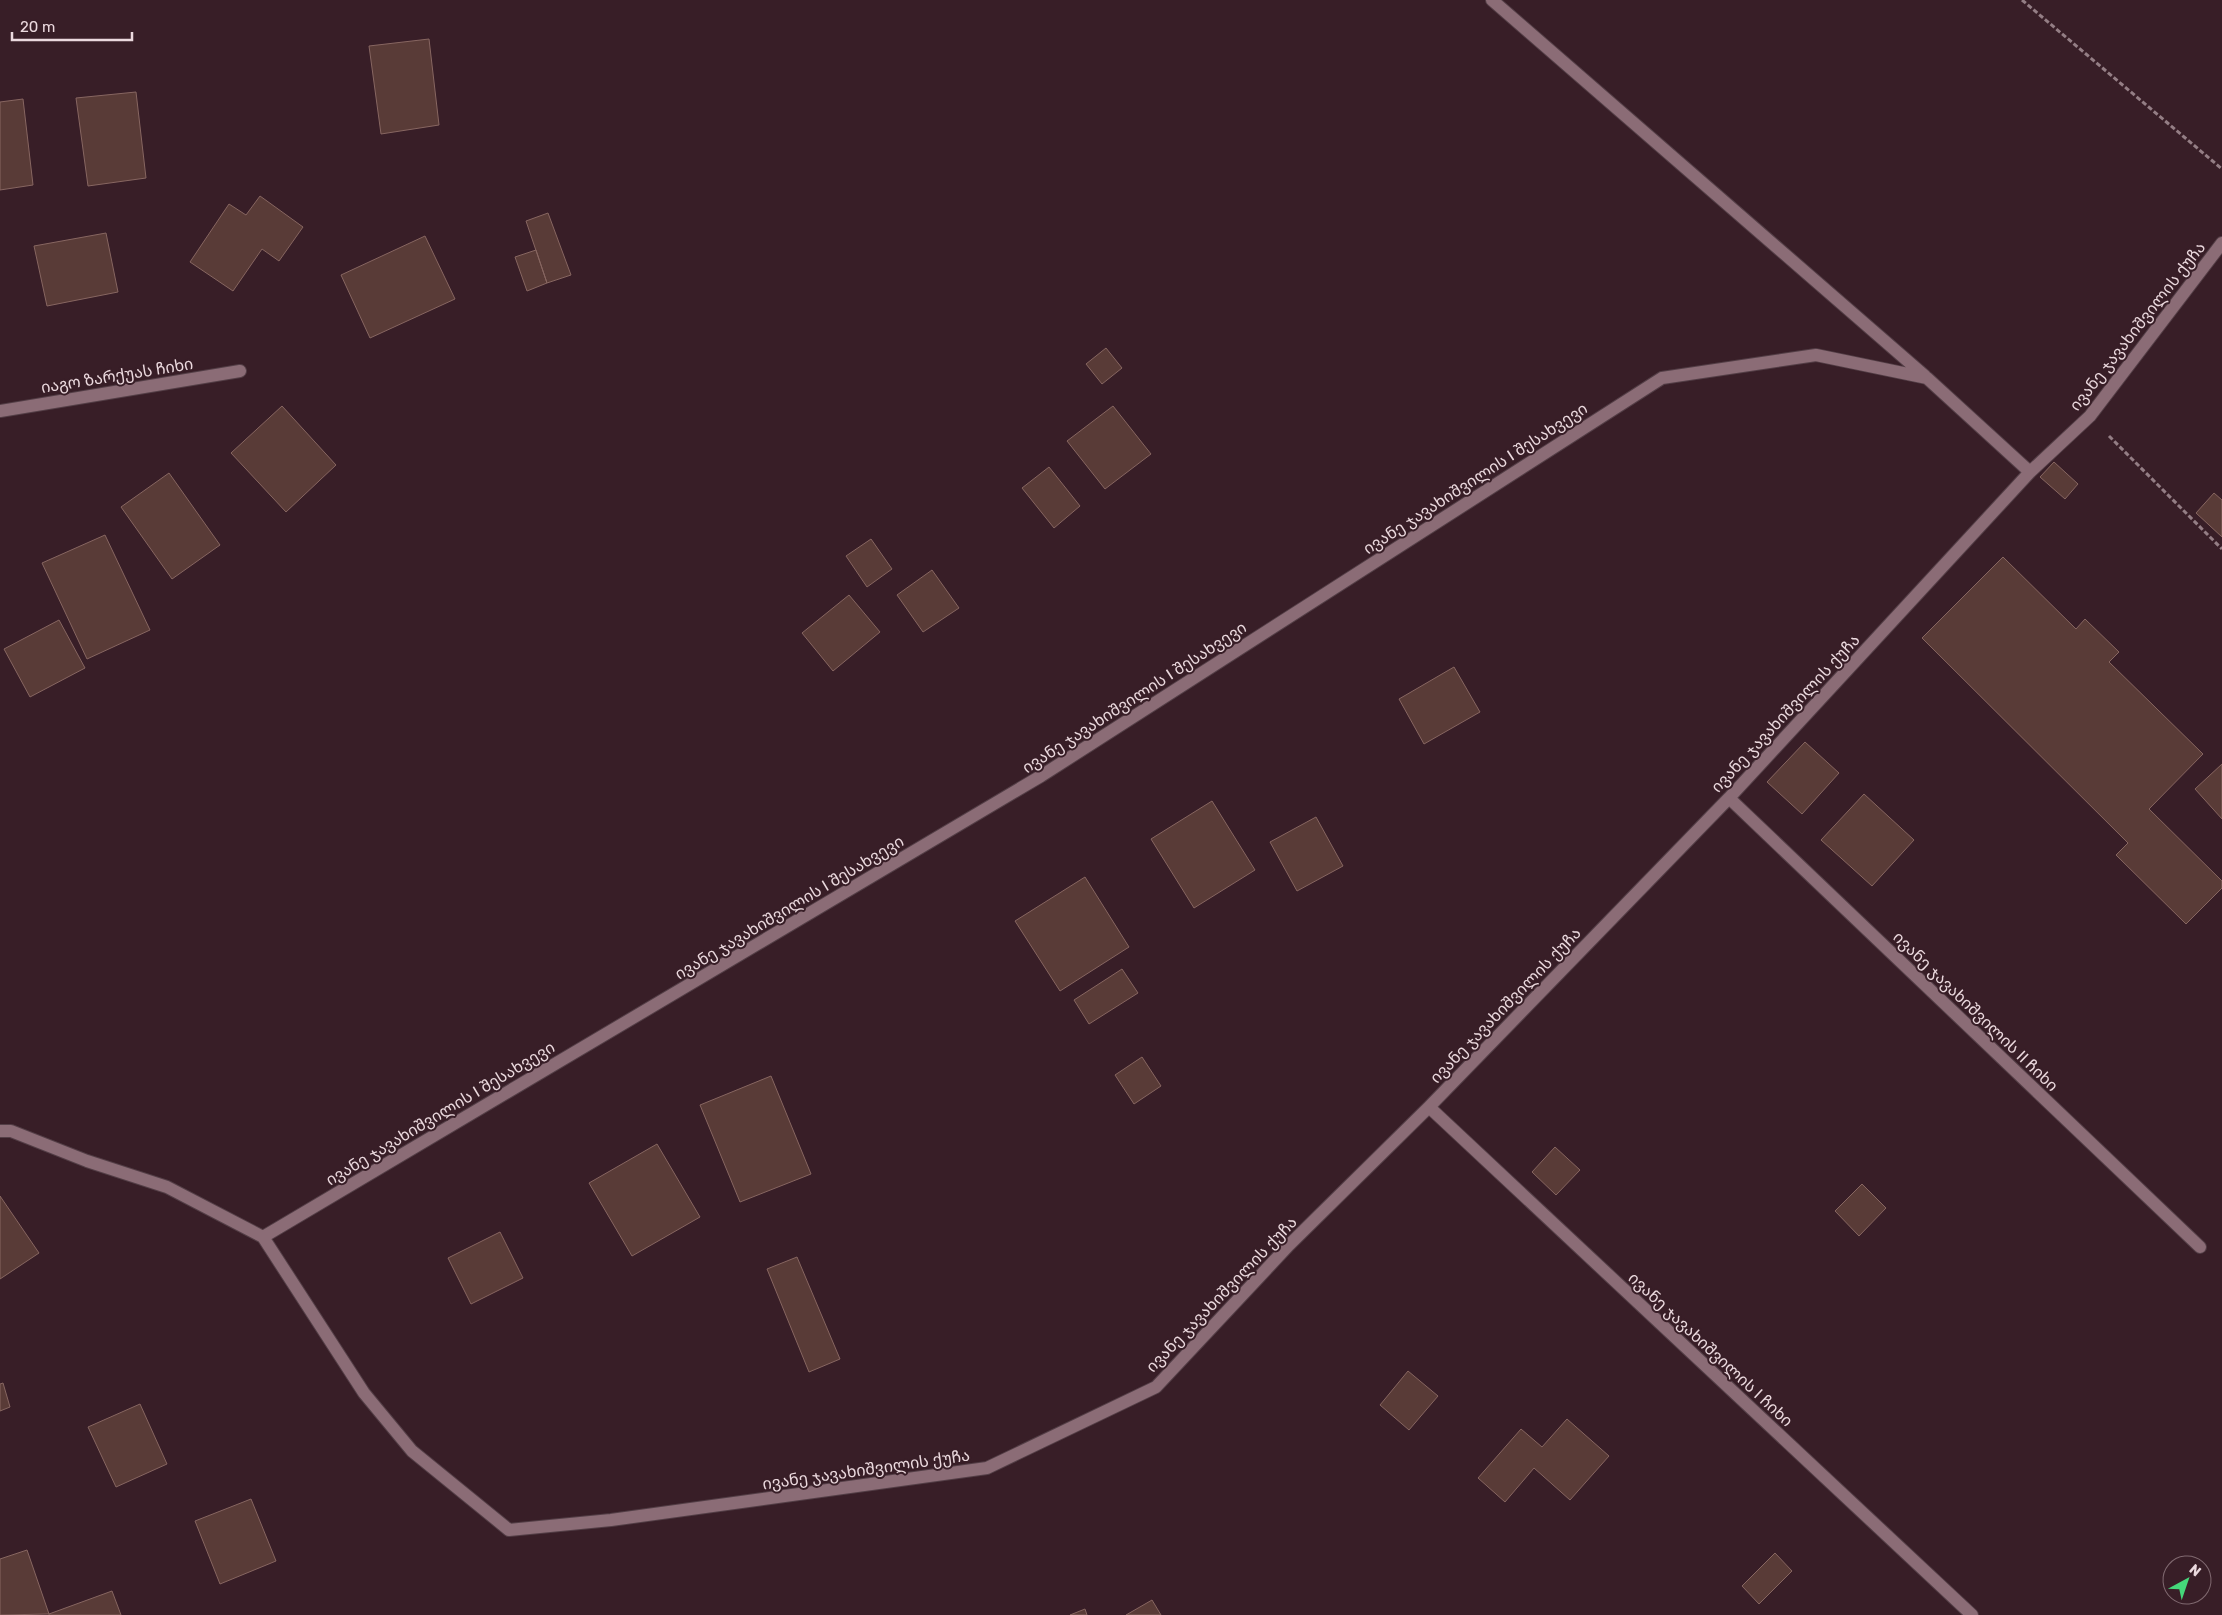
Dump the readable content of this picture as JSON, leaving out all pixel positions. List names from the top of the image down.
{
  "streets": {
    "street": [
      "ივანე ჯავახიშვილის ქუჩა",
      "იაგო ზარქუას ჩიხი",
      "ივანე ჯავახიშვილის I შესახვევი",
      "ივანე ჯავახიშვილის II ჩიხი",
      "ივანე ჯავახიშვილის I ჩიხი"
    ]
  },
  "crossings": [
    ["ივანე ჯავახიშვილის ქუჩა", "ივანე ჯავახიშვილის I შესახვევი"],
    ["ივანე ჯავახიშვილის ქუჩა", "ივანე ჯავახიშვილის II ჩიხი"],
    ["ივანე ჯავახიშვილის ქუჩა", "ივანე ჯავახიშვილის I ჩიხი"]
  ],
  "scale_bar": "20 m",
  "north": "top right"
}
